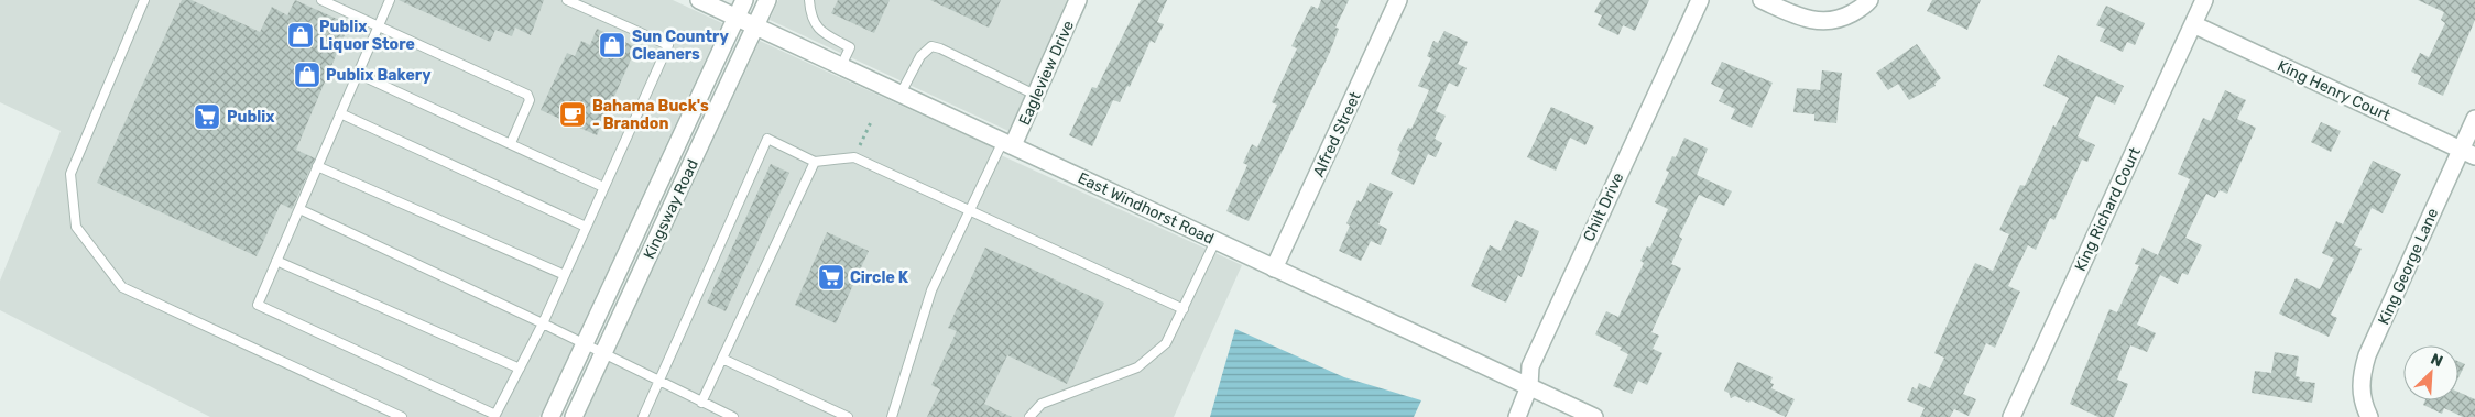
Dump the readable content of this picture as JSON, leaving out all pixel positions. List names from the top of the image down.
{
  "streets": {
    "street": [
      "Eagleview Drive",
      "King Henry Court",
      "Alfred Street",
      "Chilt Drive",
      "East Windhorst Road",
      "Kingsway Road",
      "King Richard Court",
      "King George Lane"
    ]
  },
  "crossings": [
    ["Eagleview Drive", "East Windhorst Road"],
    ["King Henry Court", "King Richard Court"],
    ["King Henry Court", "King George Lane"],
    ["Alfred Street", "East Windhorst Road"],
    ["Chilt Drive", "East Windhorst Road"],
    ["East Windhorst Road", "Kingsway Road"]
  ],
  "places": {
    "shop": ["Publix Liquor Store", "Sun Country Cleaners", "Publix Bakery"],
    "cafe": ["Bahama Buck's - Brandon"],
    "supermarket": ["Publix", "Circle K"]
  },
  "north": "top right"
}
